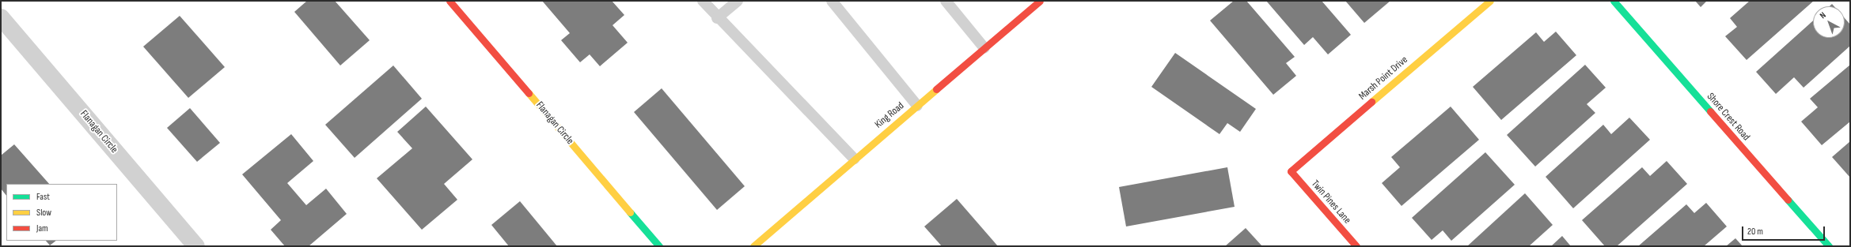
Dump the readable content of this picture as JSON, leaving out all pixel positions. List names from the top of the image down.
{
  "streets": {
    "street": [
      "Marsh Point Drive",
      "King Road",
      "Shore Crest Road",
      "Flanagan Circle",
      "Twin Pines Lane"
    ]
  },
  "crossings": [
    ["Marsh Point Drive", "Twin Pines Lane"]
  ],
  "legend": ["Fast", "Slow", "Jam"],
  "scale_bar": "20 m",
  "north": "top left"
}
